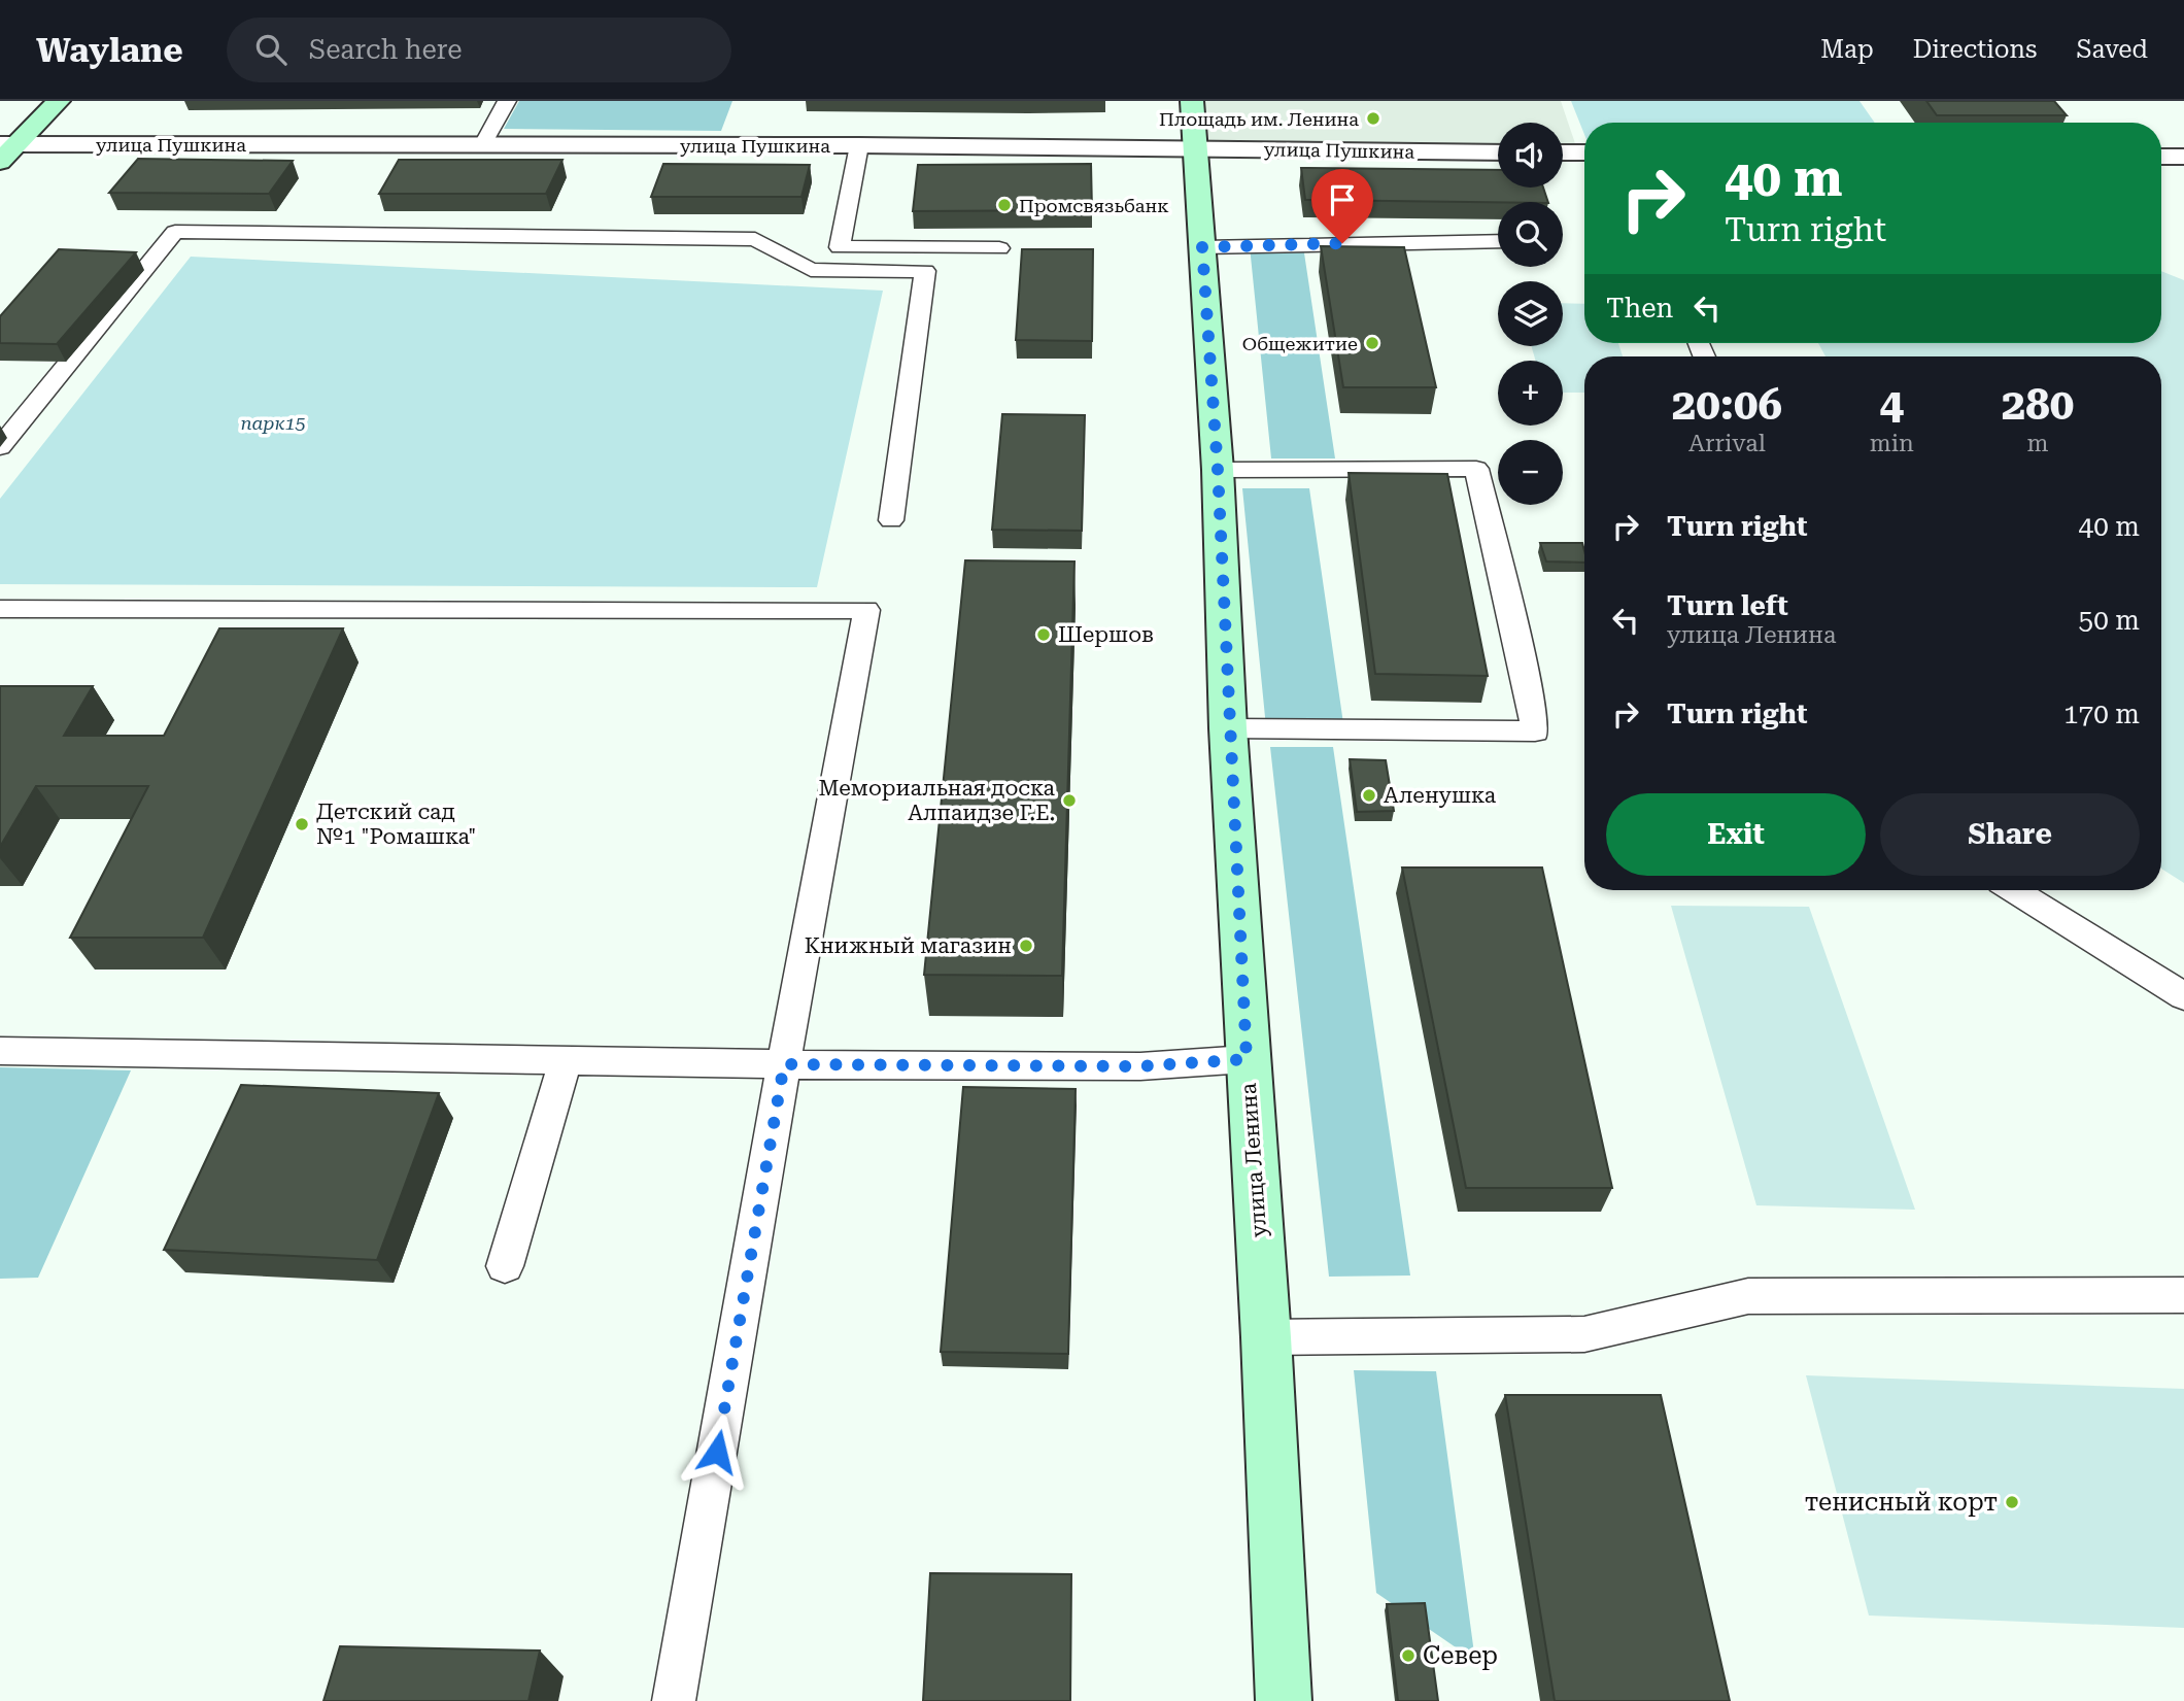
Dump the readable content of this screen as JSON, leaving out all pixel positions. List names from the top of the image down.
{
  "streets": {
    "street": ["улица Пушкина", "улица Ленина"]
  },
  "crossings": [
    ["улица Пушкина", "улица Ленина"]
  ],
  "parks": ["парк15"],
  "places": [
    "Площадь им. Ленина",
    "Промсвязьбанк",
    "Общежитие",
    "Шершов",
    "Аленушка",
    "Мемориальная доска Алпаидзе Г.Е.",
    "Детский сад №1 \"Ромашка\"",
    "Книжный магазин",
    "тенисный корт",
    "Север"
  ],
  "page": {
    "header": "Waylane",
    "search": "Search here",
    "nav": ["Map", "Directions", "Saved"],
    "map_buttons": ["+", "−"],
    "turn": ["40 m", "Turn right"],
    "then": "Then",
    "eta": [
      "20:06",
      "Arrival",
      "4",
      "min",
      "280",
      "m"
    ],
    "list": [
      {
        "name": "Turn right",
        "value": "40 m"
      },
      {
        "name": "Turn left",
        "note": "улица Ленина",
        "value": "50 m"
      },
      {
        "name": "Turn right",
        "value": "170 m"
      }
    ],
    "buttons": ["Exit", "Share"]
  }
}
